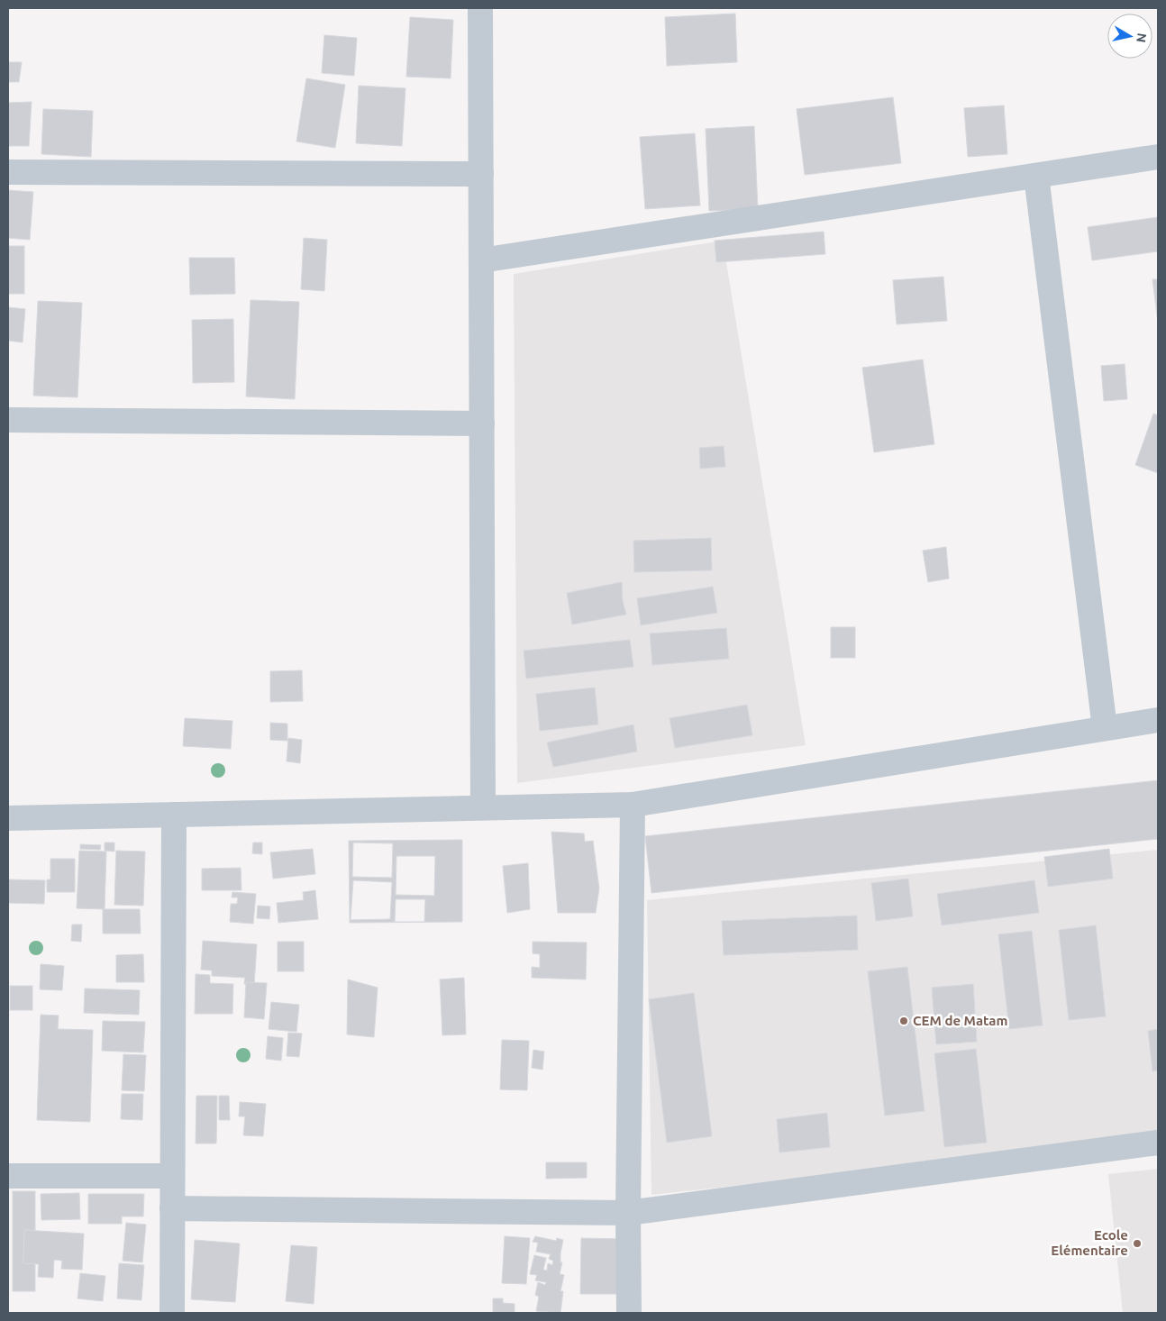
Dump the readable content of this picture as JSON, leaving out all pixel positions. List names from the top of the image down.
{
  "places": ["CEM de Matam", "Ecole Elémentaire"],
  "north": "right"
}
